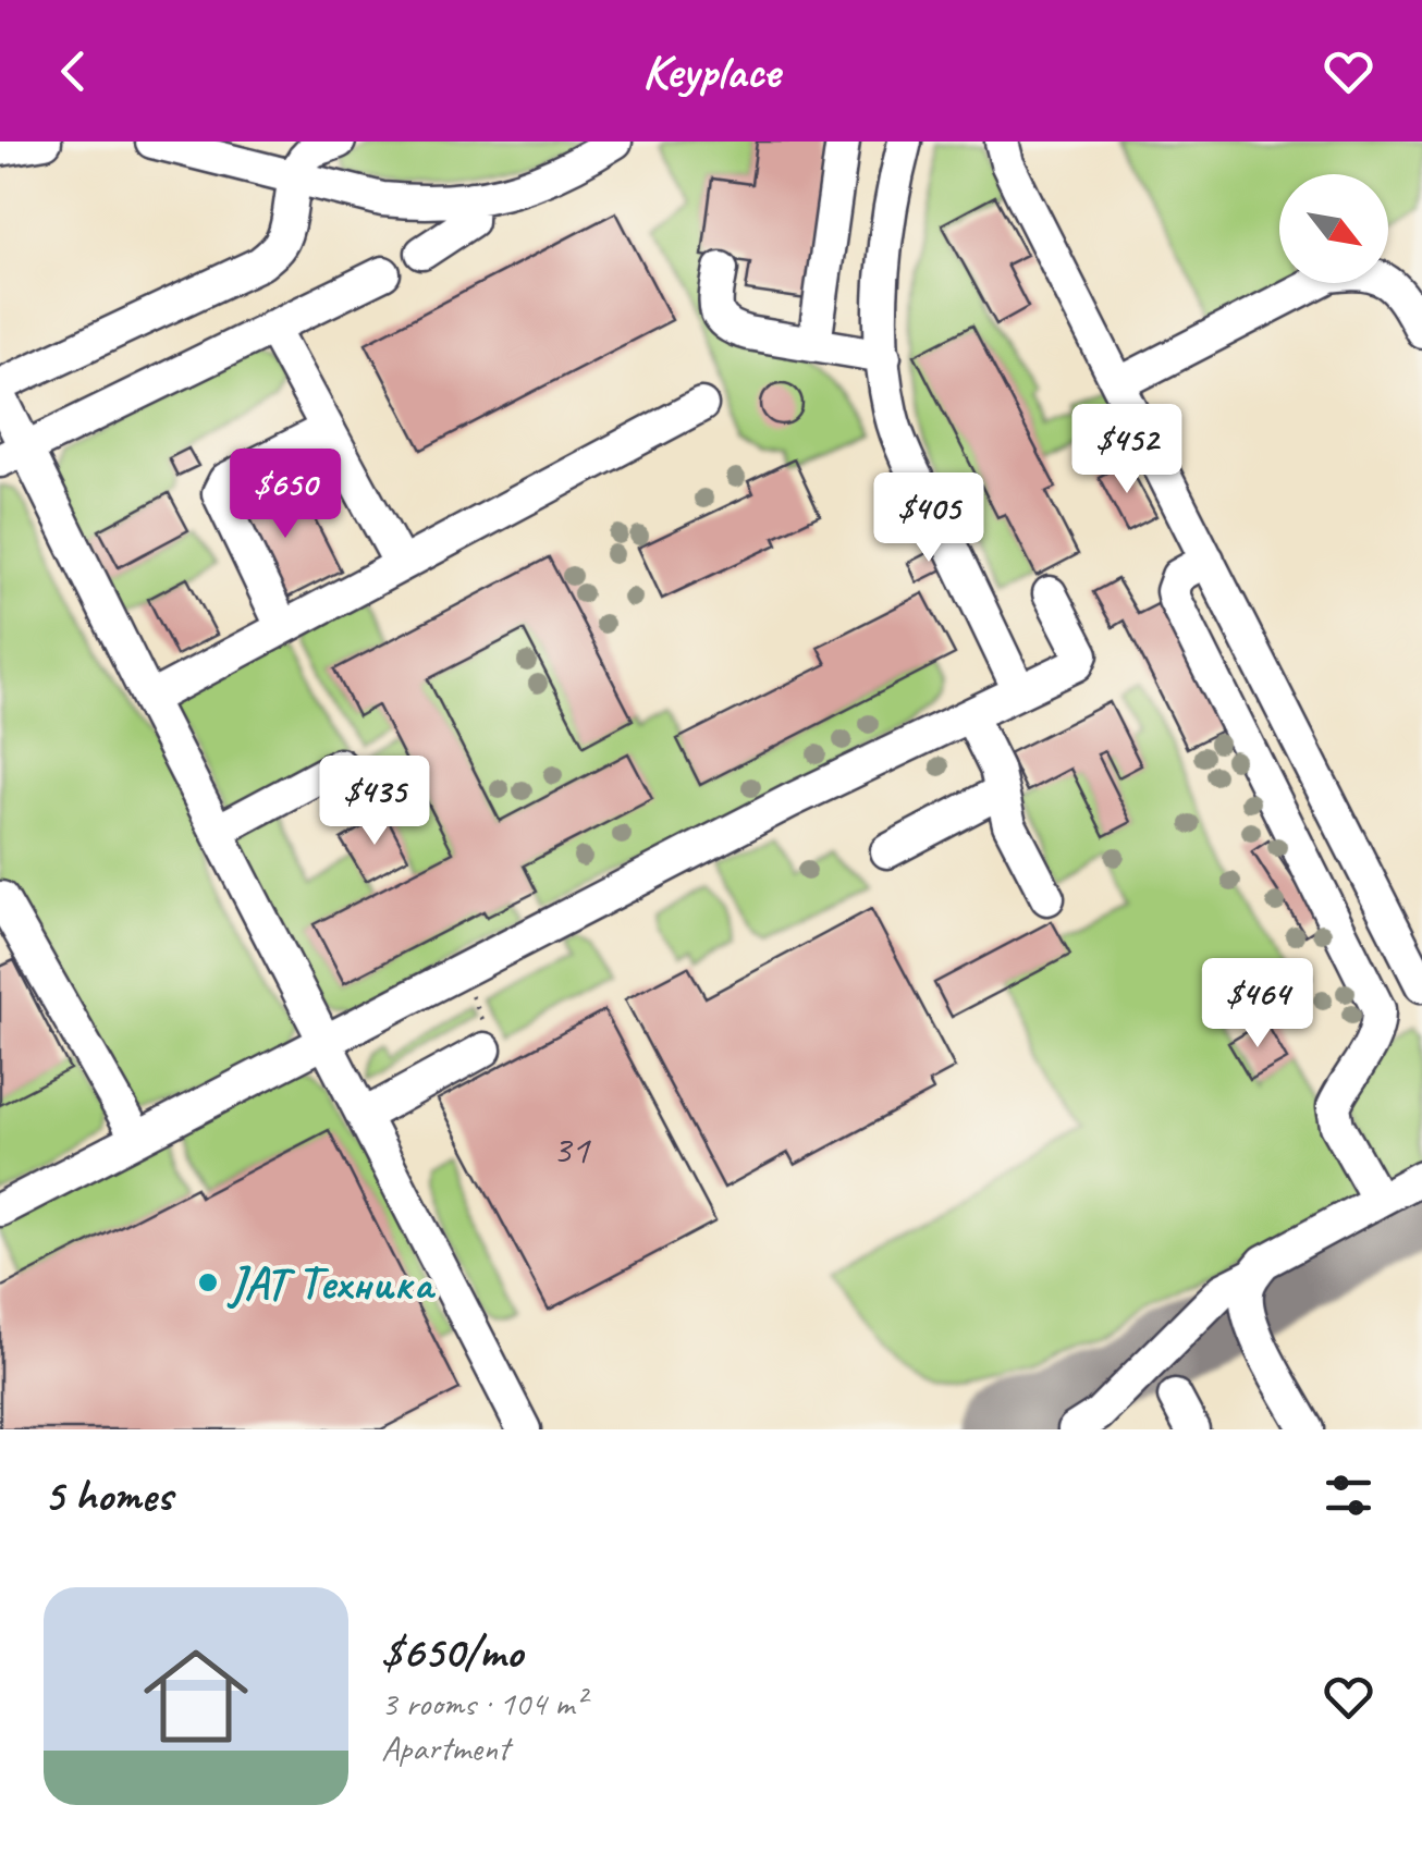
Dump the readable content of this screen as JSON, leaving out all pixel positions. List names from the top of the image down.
{
  "places": ["ЈАТ Техника"],
  "house_numbers": ["31"],
  "north": "bottom right",
  "page": {
    "header": "Keyplace",
    "price": [
      "$452",
      "$650",
      "$405",
      "$435",
      "$464"
    ],
    "heading": "5 homes",
    "list": [
      {
        "name": "$650/mo",
        "note": "3 rooms · 104 m² · Apartment"
      }
    ]
  }
}
